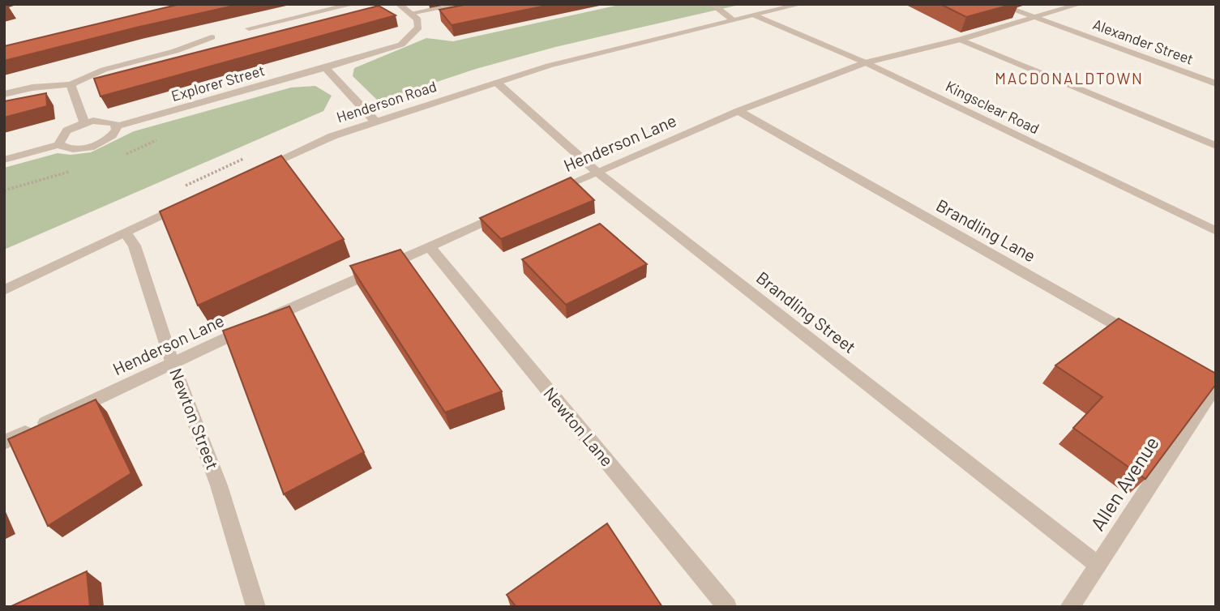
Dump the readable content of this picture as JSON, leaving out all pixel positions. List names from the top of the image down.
{
  "streets": {
    "street": [
      "Alexander Street",
      "Explorer Street",
      "Henderson Road",
      "Kingsclear Road",
      "Henderson Lane",
      "Brandling Lane",
      "Brandling Street",
      "Newton Street",
      "Newton Lane",
      "Allen Avenue"
    ]
  },
  "crossings": [
    ["Alexander Street", "Henderson Lane"],
    ["Henderson Road", "Kingsclear Road"],
    ["Henderson Road", "Brandling Street"],
    ["Kingsclear Road", "Henderson Lane"],
    ["Henderson Lane", "Brandling Lane"],
    ["Henderson Lane", "Brandling Street"],
    ["Henderson Lane", "Newton Street"],
    ["Henderson Lane", "Newton Lane"],
    ["Brandling Street", "Allen Avenue"]
  ],
  "districts": ["MACDONALDTOWN"]
}
